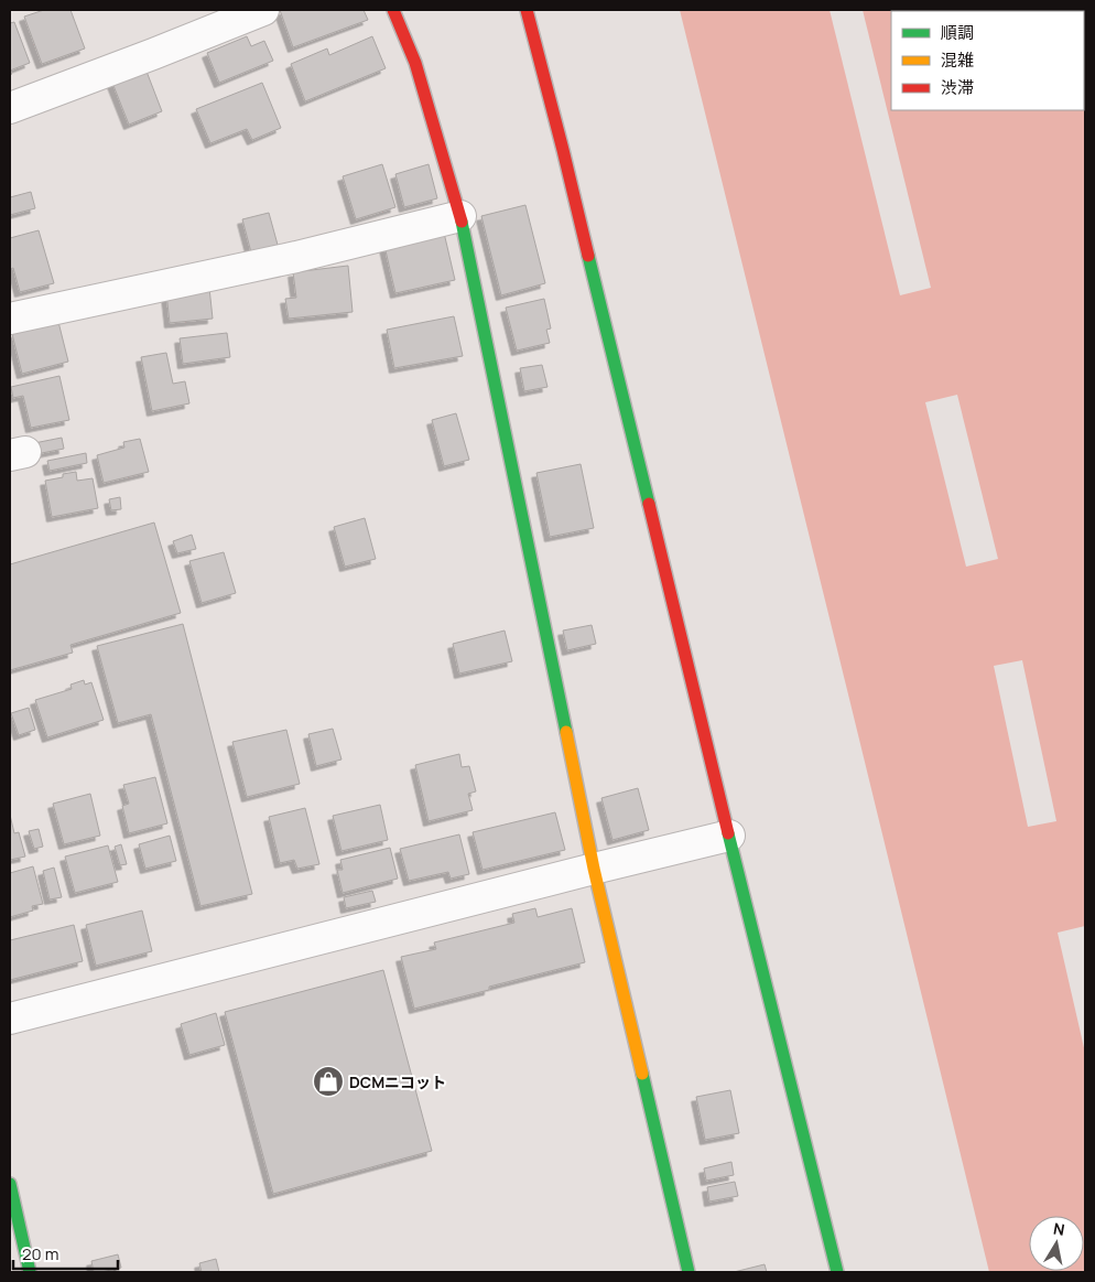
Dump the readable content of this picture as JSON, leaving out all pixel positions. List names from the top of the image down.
{
  "places": {
    "shop": ["DCMニコット"]
  },
  "legend": ["順調", "混雑", "渋滞"],
  "scale_bar": "20 m",
  "north": "top"
}
